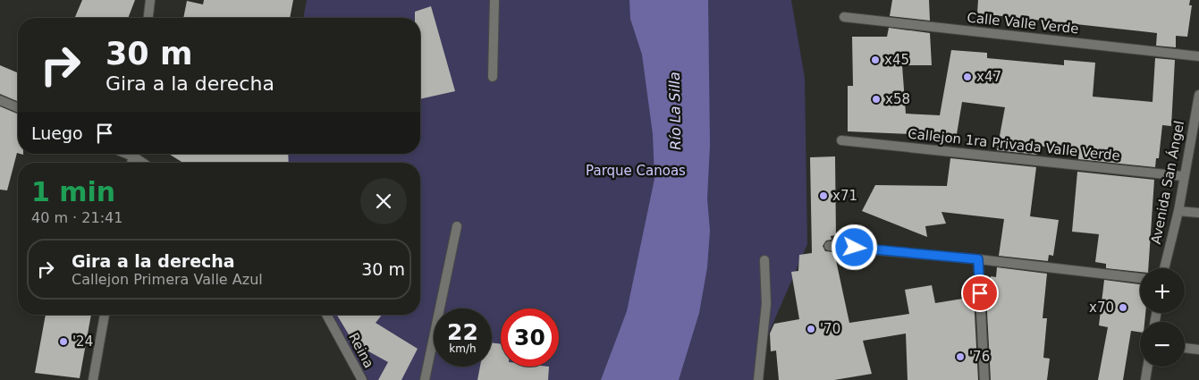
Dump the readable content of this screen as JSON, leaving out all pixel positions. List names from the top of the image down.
{
  "streets": {
    "street": [
      "Calle Valle Verde",
      "Callejon 1ra Privada Valle Verde",
      "Avenida San Ángel",
      "Reina"
    ]
  },
  "crossings": [
    ["Callejon 1ra Privada Valle Verde", "Avenida San Ángel"]
  ],
  "water": ["Río La Silla"],
  "parks": ["Parque Canoas"],
  "places": [
    "x45",
    "x47",
    "x58",
    "x71",
    "x70",
    "'70",
    "'24",
    "'76"
  ],
  "page": {
    "turn": ["30 m", "Gira a la derecha"],
    "then": "Luego",
    "heading": ["1 min", "40 m · 21:41"],
    "list": [
      {
        "name": "Gira a la derecha",
        "note": "Callejon Primera Valle Azul",
        "value": "30 m"
      }
    ],
    "map_buttons": ["+", "−"],
    "speed": "22 km/h",
    "limit": "30"
  }
}
